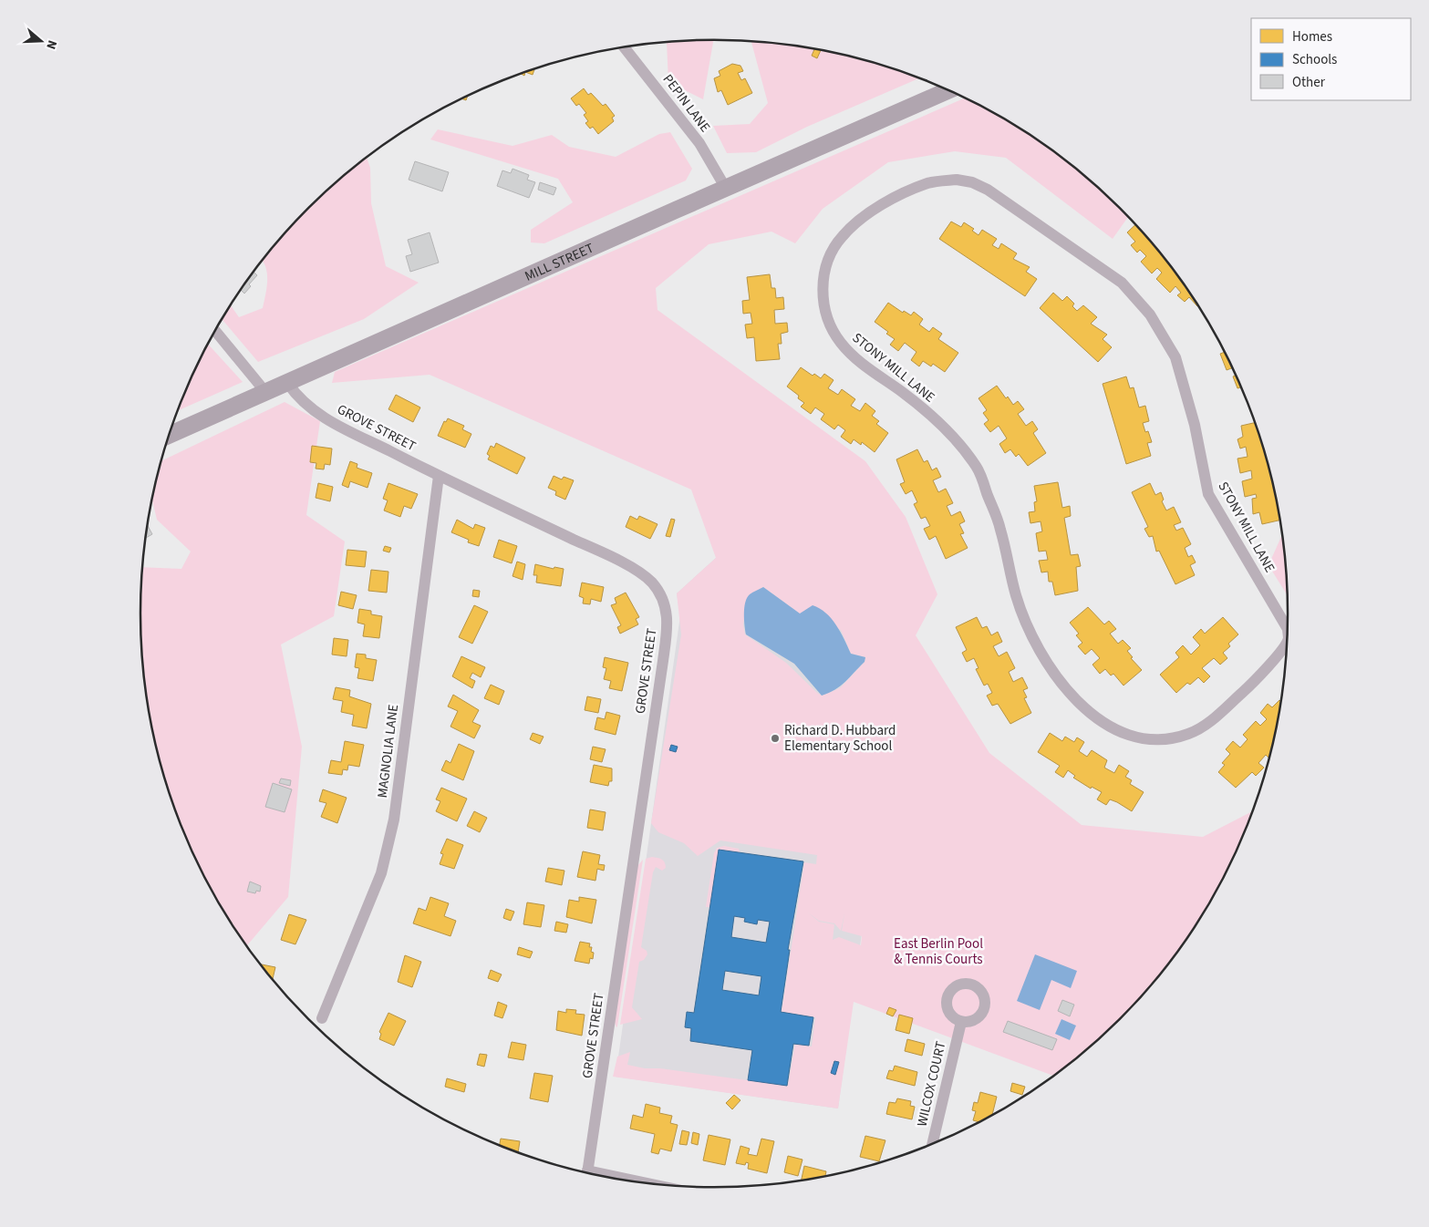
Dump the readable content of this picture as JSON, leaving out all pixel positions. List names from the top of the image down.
{
  "streets": {
    "main road": ["MILL STREET"],
    "street": [
      "PEPIN LANE",
      "STONY MILL LANE",
      "GROVE STREET",
      "MAGNOLIA LANE",
      "WILCOX COURT"
    ]
  },
  "crossings": [
    ["PEPIN LANE", "MILL STREET"],
    ["MILL STREET", "GROVE STREET"],
    ["GROVE STREET", "MAGNOLIA LANE"]
  ],
  "parks": ["East Berlin Pool & Tennis Courts"],
  "places": ["Richard D. Hubbard Elementary School"],
  "legend": ["Homes", "Schools", "Other"],
  "north": "right"
}
